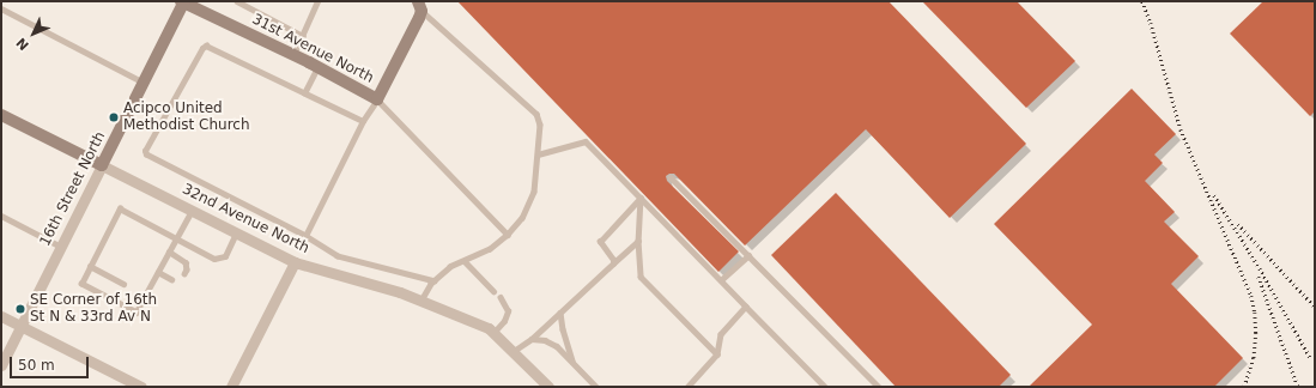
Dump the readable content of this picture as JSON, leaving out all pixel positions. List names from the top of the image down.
{
  "streets": {
    "street": ["31st Avenue North", "16th Street North", "32nd Avenue North"]
  },
  "crossings": [
    ["31st Avenue North", "16th Street North"],
    ["16th Street North", "32nd Avenue North"]
  ],
  "places": ["Acipco United Methodist Church", "SE Corner of 16th St N & 33rd Av N"],
  "scale_bar": "50 m",
  "north": "bottom left"
}
